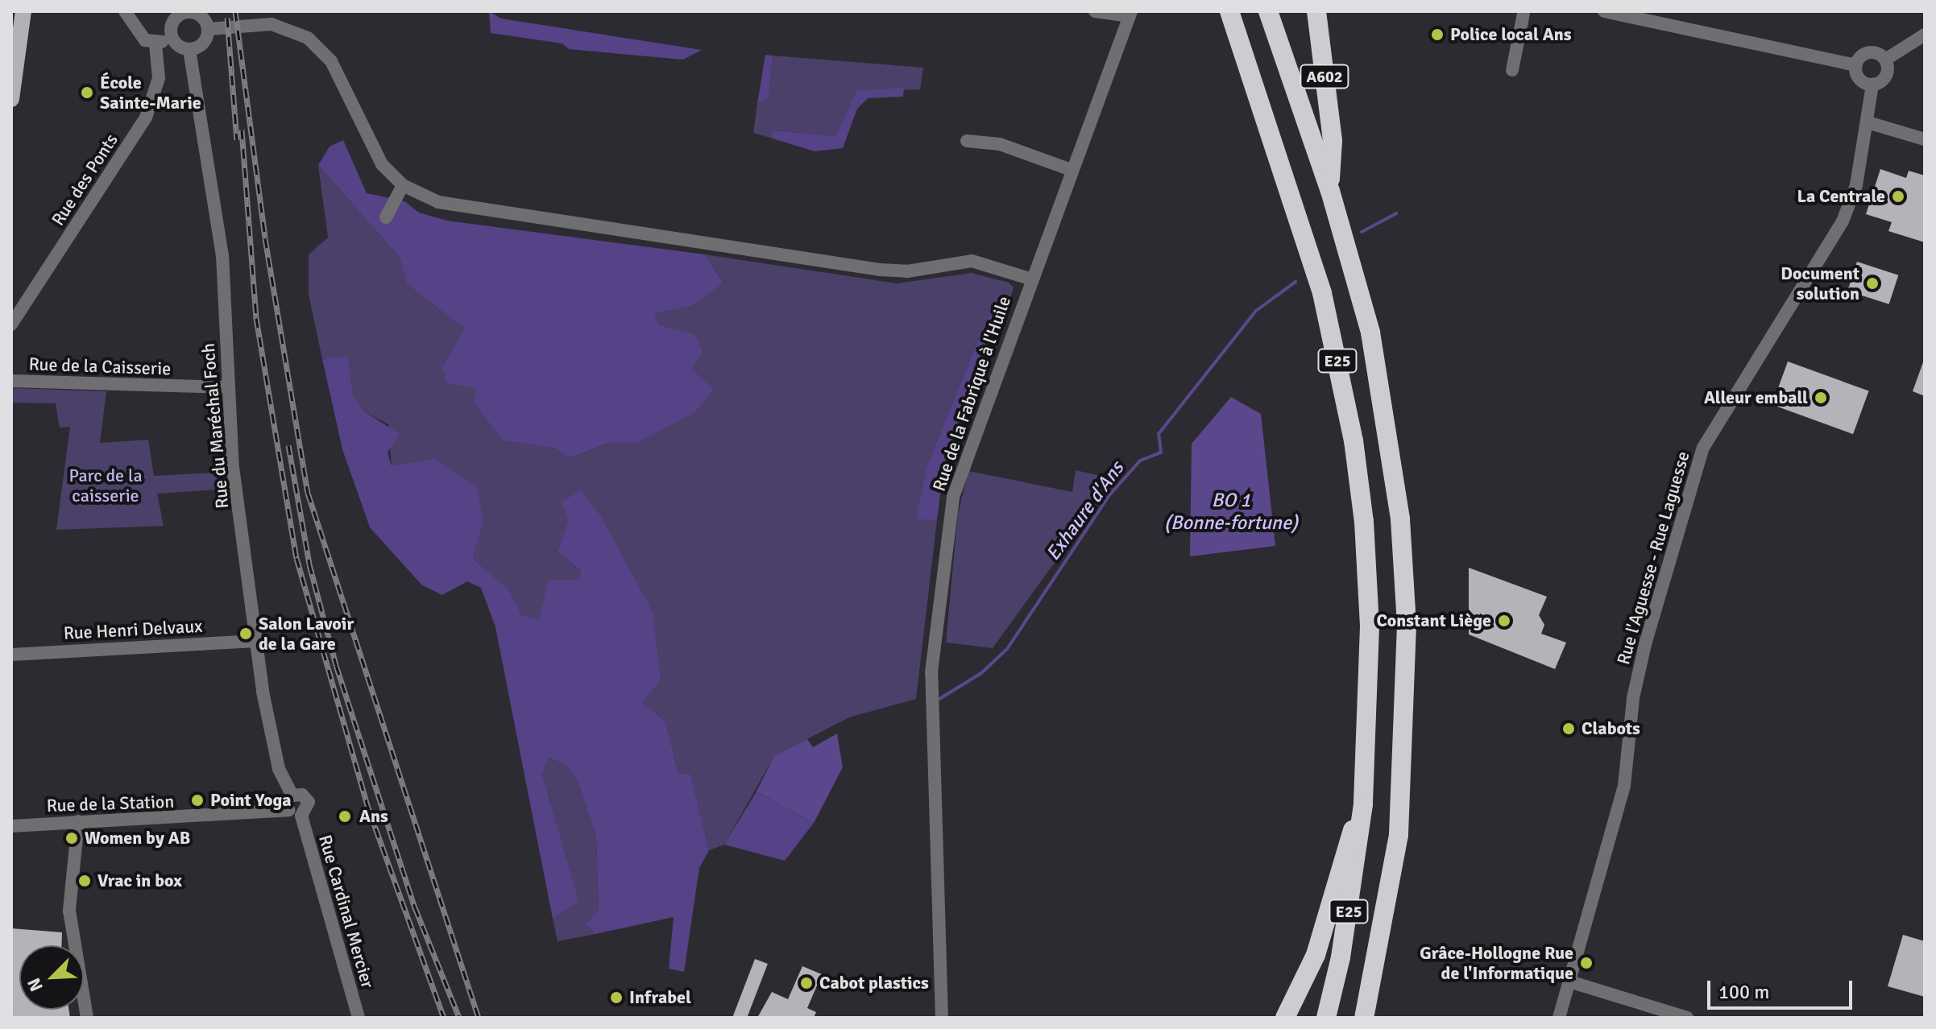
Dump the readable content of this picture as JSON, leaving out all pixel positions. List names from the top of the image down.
{
  "streets": {
    "highway": ["A602", "E25"],
    "street": [
      "Rue des Ponts",
      "Rue de la Caisserie",
      "Rue de la Fabrique à l'Huile",
      "Rue du Maréchal Foch",
      "Rue l'Aguesse - Rue Laguesse",
      "Rue Henri Delvaux",
      "Rue de la Station",
      "Rue Cardinal Mercier"
    ]
  },
  "crossings": [
    ["A602", "E25"],
    ["Rue de la Caisserie", "Rue du Maréchal Foch"],
    ["Rue du Maréchal Foch", "Rue Henri Delvaux"],
    ["Rue du Maréchal Foch", "Rue Cardinal Mercier"],
    ["Rue de la Station", "Rue Cardinal Mercier"]
  ],
  "water": ["BO 1 (Bonne-fortune)", "Exhaure d'Ans"],
  "parks": ["Parc de la caisserie"],
  "places": [
    "Police local Ans",
    "École Sainte-Marie",
    "La Centrale",
    "Document solution",
    "Alleur emball",
    "Constant Liège",
    "Salon Lavoir de la Gare",
    "Clabots",
    "Point Yoga",
    "Ans",
    "Women by AB",
    "Vrac in box",
    "Grâce-Hollogne Rue de l'Informatique",
    "Cabot plastics",
    "Infrabel"
  ],
  "scale_bar": "100 m",
  "north": "bottom left"
}
